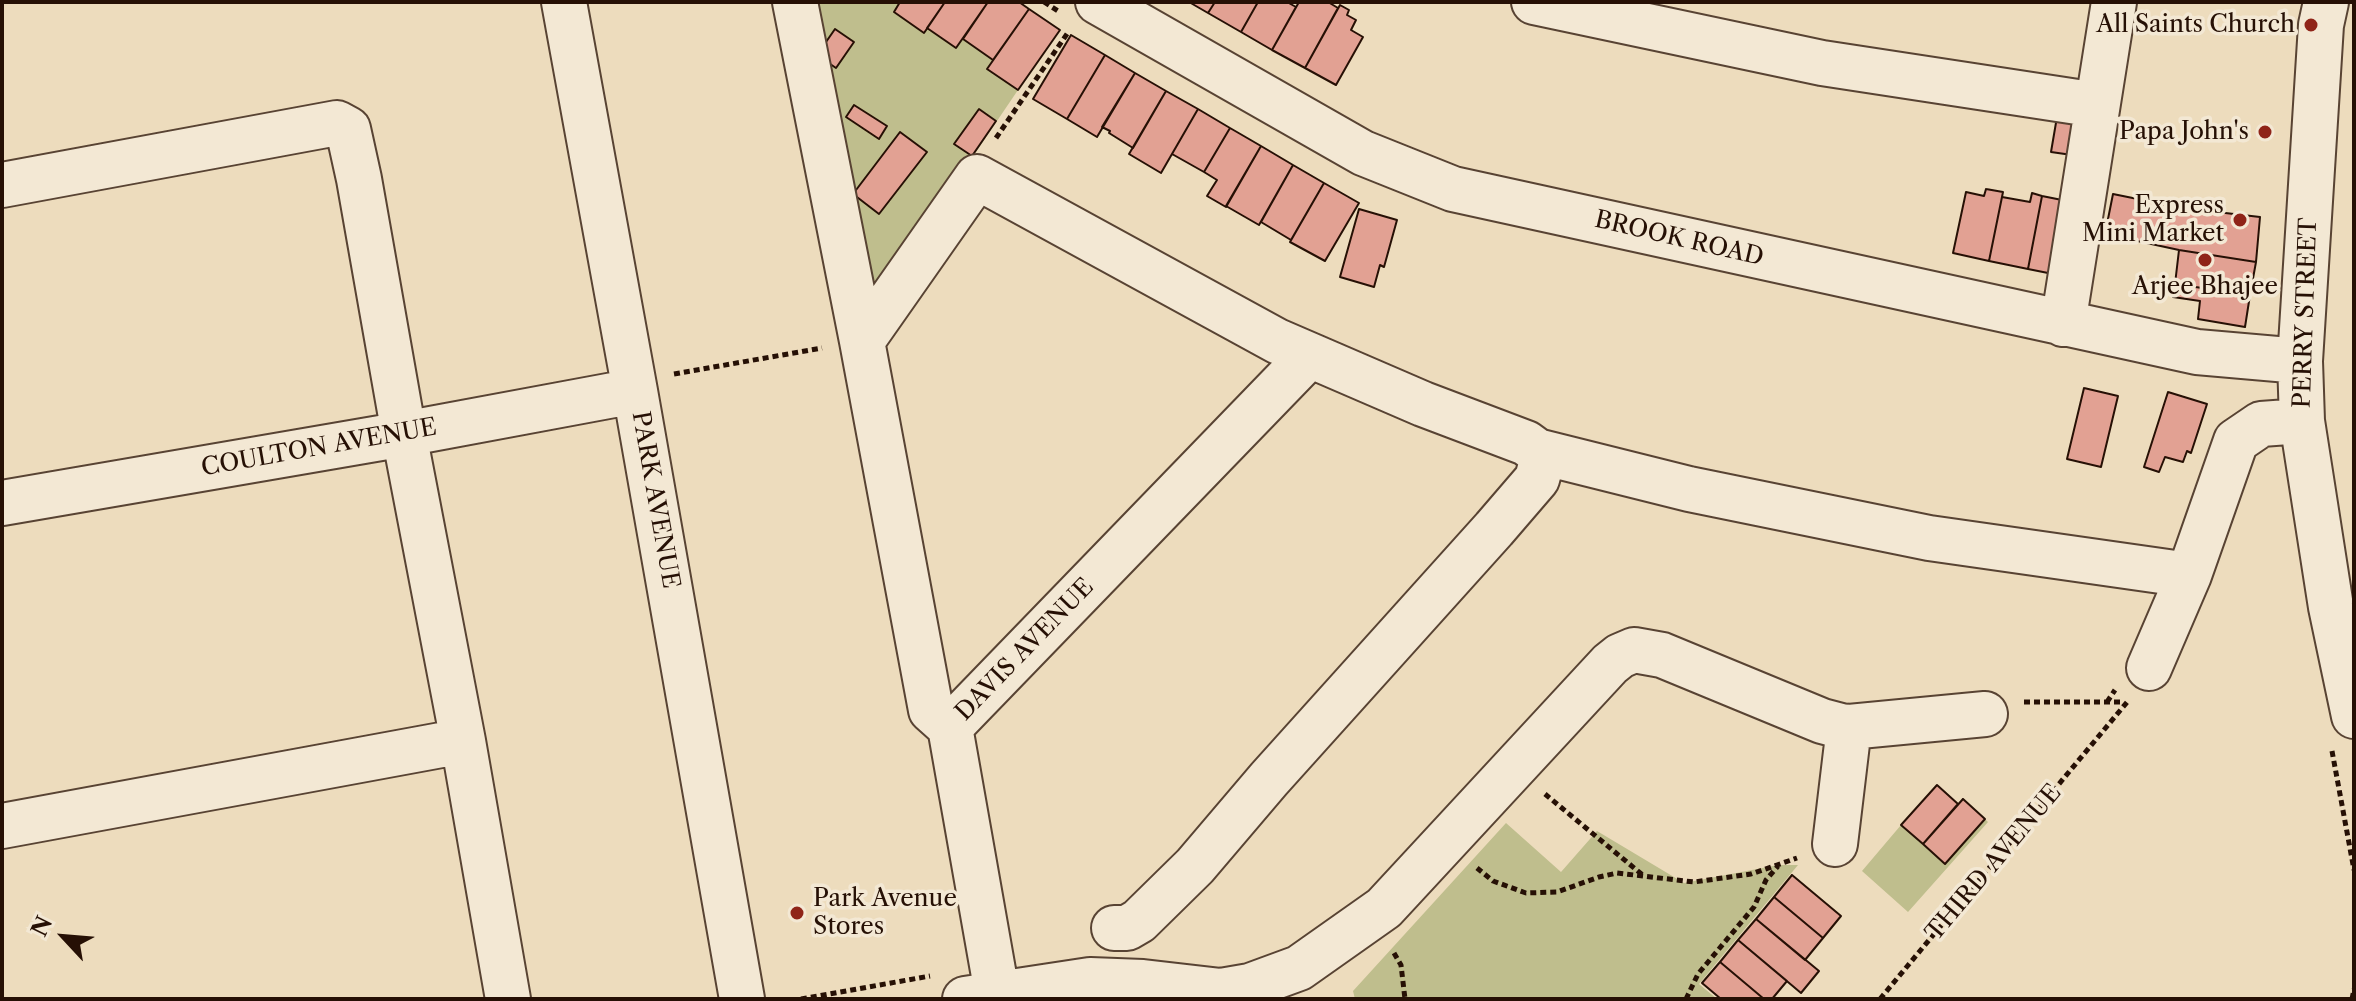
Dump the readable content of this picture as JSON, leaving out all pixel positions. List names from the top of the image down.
{
  "streets": {
    "street": [
      "BROOK ROAD",
      "PERRY STREET",
      "COULTON AVENUE",
      "PARK AVENUE",
      "DAVIS AVENUE"
    ],
    "path": ["THIRD AVENUE"]
  },
  "crossings": [
    ["BROOK ROAD", "PERRY STREET"],
    ["COULTON AVENUE", "PARK AVENUE"]
  ],
  "places": [
    "All Saints Church",
    "Papa John's",
    "Express Mini Market",
    "Arjee Bhajee",
    "Park Avenue Stores"
  ],
  "north": "top left"
}
